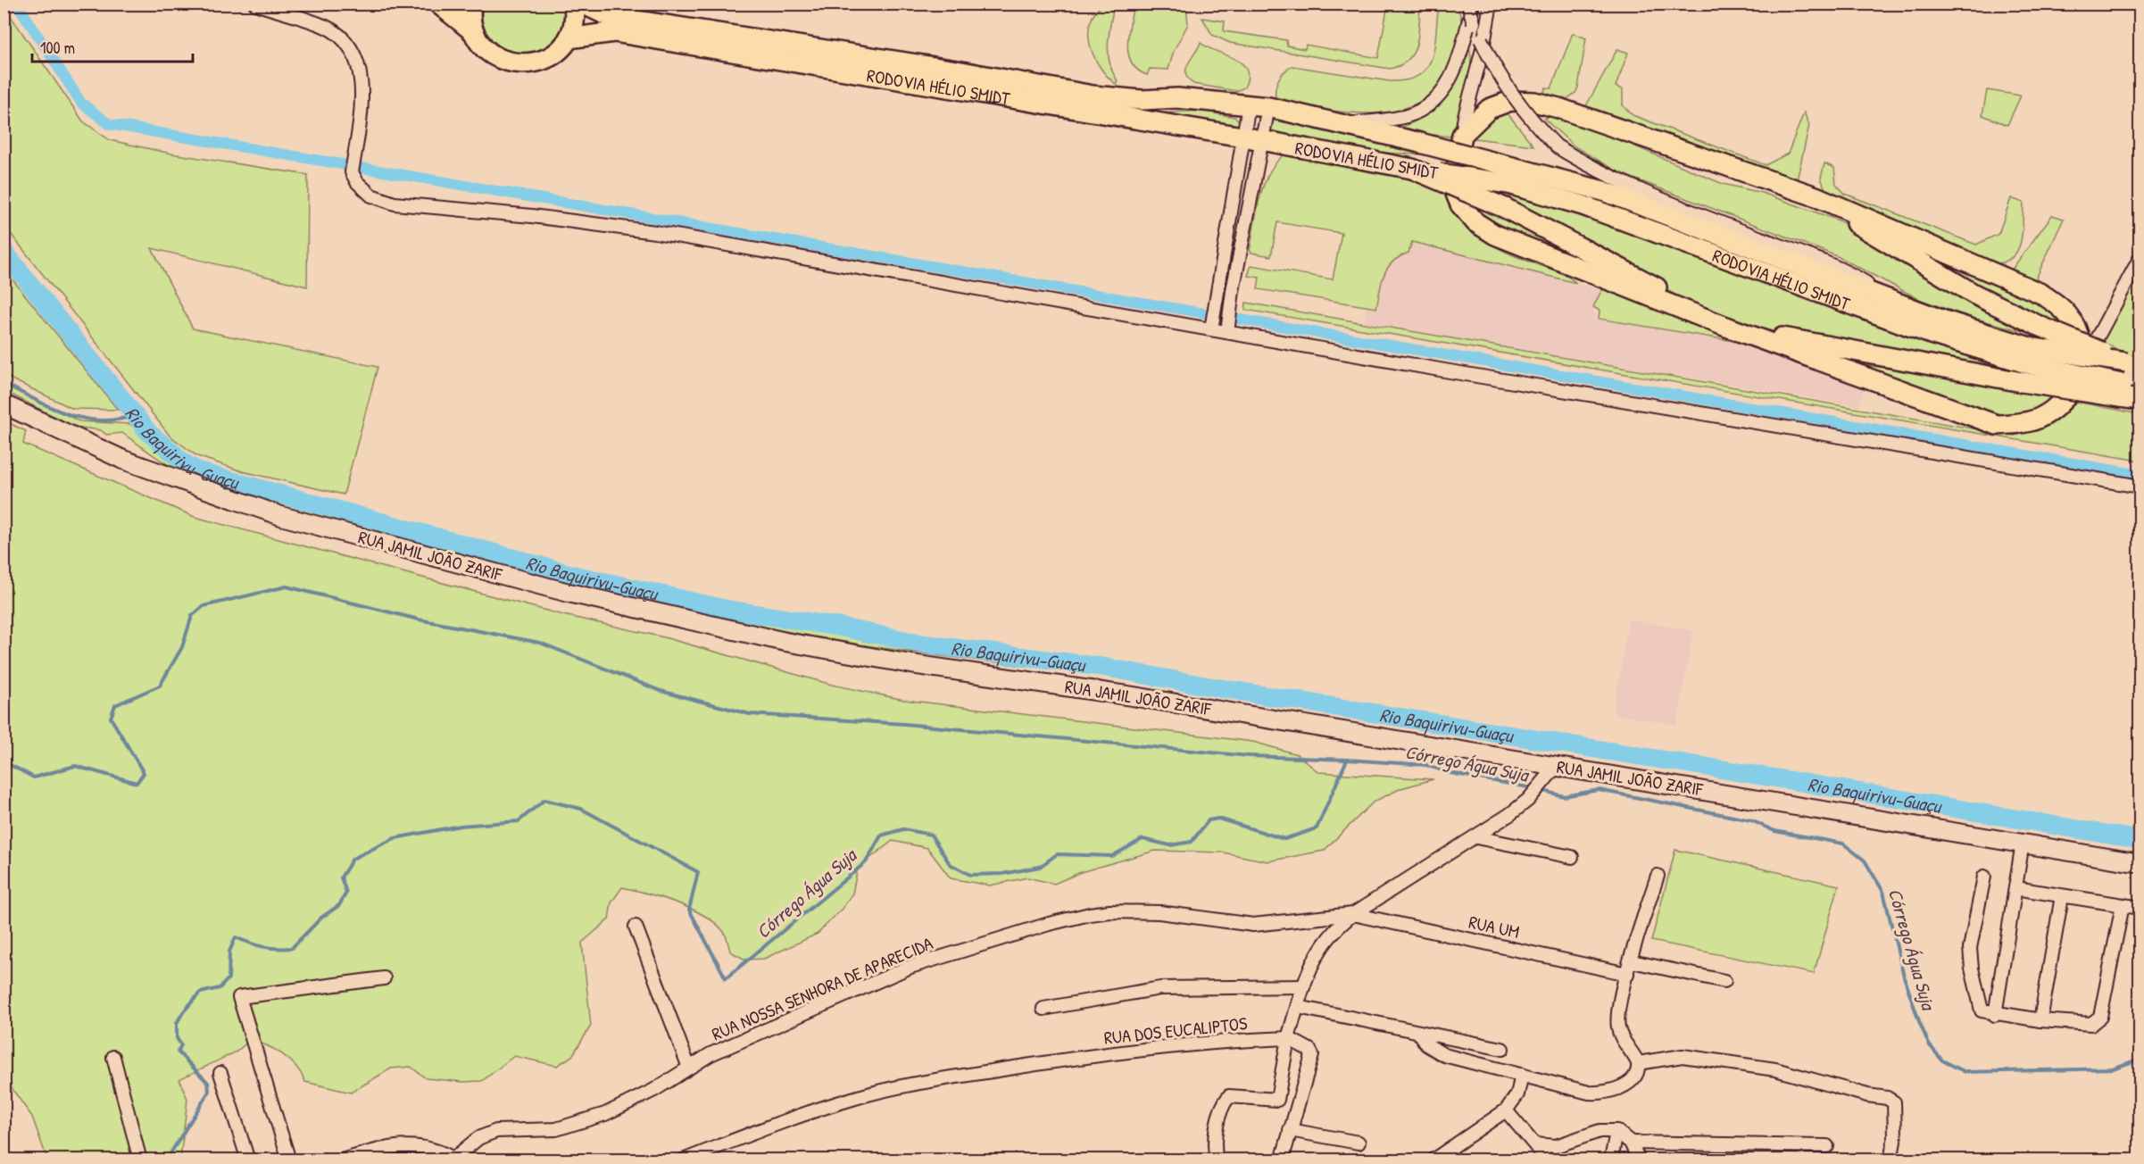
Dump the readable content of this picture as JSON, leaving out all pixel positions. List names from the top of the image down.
{
  "streets": {
    "main road": ["RODOVIA HÉLIO SMIDT", "RUA JAMIL JOÃO ZARIF"],
    "street": ["RUA UM", "RUA NOSSA SENHORA DE APARECIDA", "RUA DOS EUCALIPTOS"]
  },
  "crossings": [
    ["RUA UM", "RUA NOSSA SENHORA DE APARECIDA"]
  ],
  "water": ["Rio Baquirivu-Guaçu", "Córrego Água Suja"],
  "scale_bar": "100 m"
}
